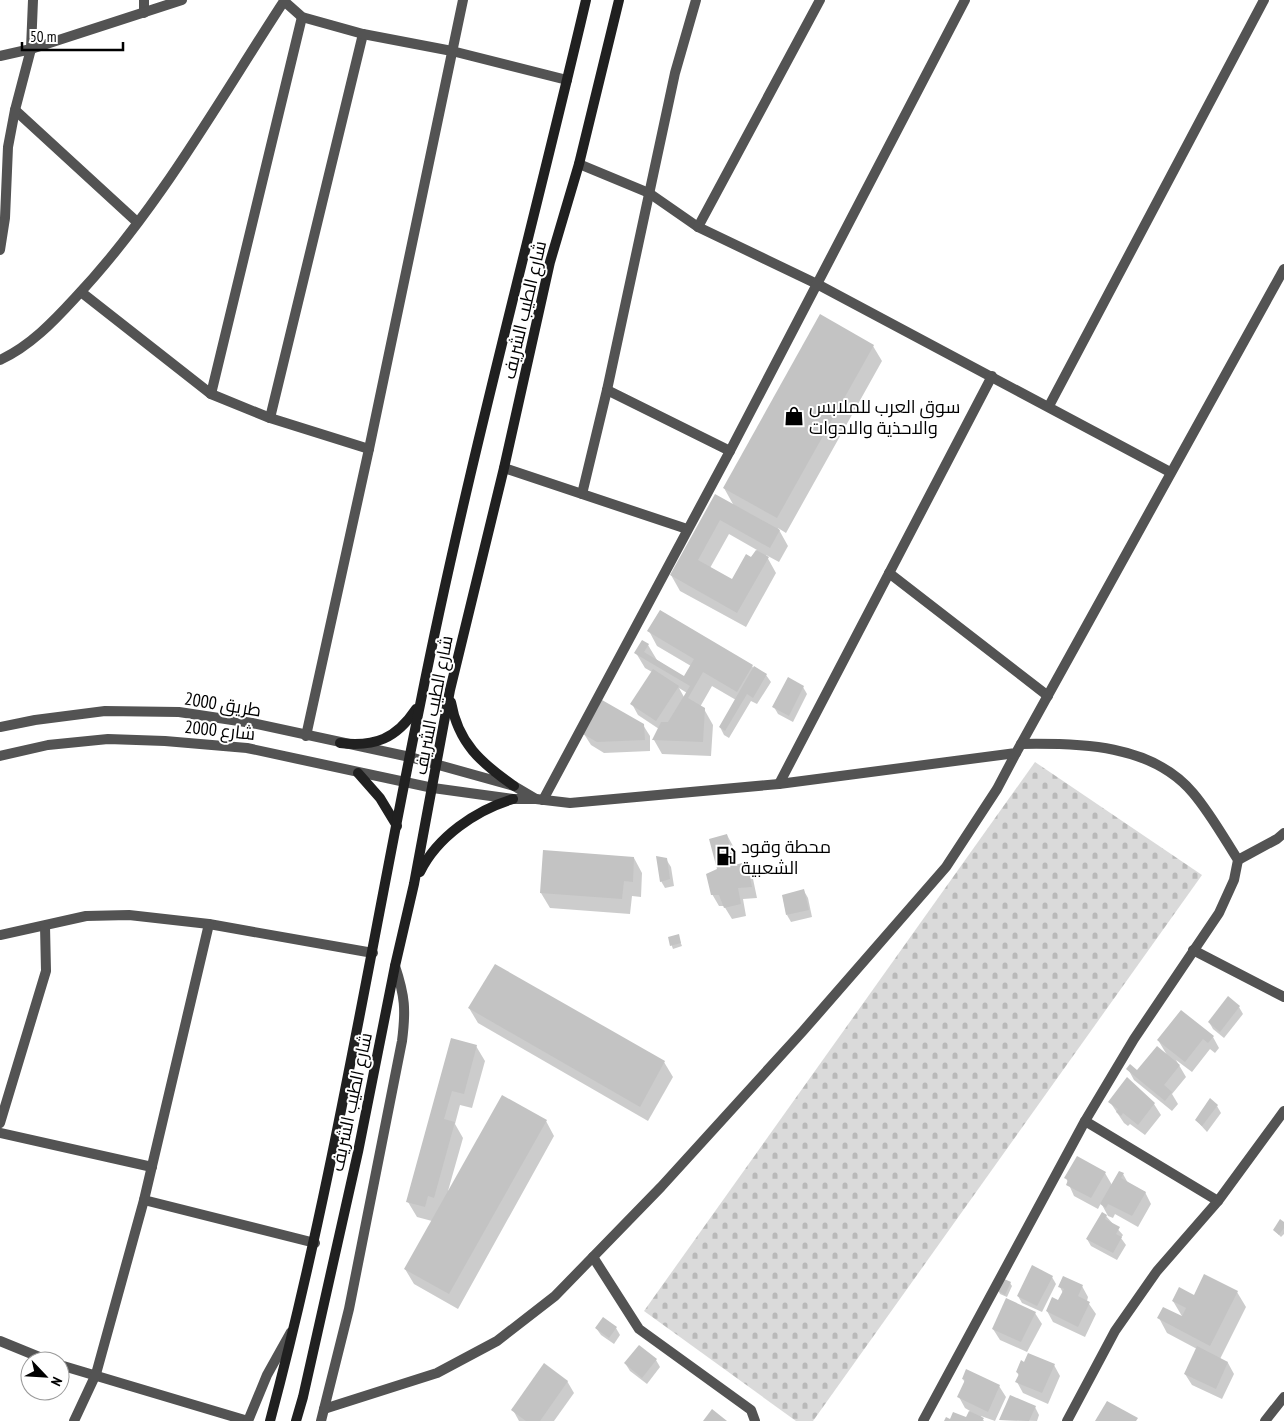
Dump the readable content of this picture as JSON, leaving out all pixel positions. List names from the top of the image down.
{
  "streets": {
    "main road": ["شارع الطيب الشريف"],
    "street": ["طريق 2000", "شارع 2000"]
  },
  "crossings": [
    ["شارع الطيب الشريف", "طريق 2000"],
    ["شارع الطيب الشريف", "شارع 2000"],
    ["طريق 2000", "شارع 2000"]
  ],
  "places": {
    "shop": ["سوق العرب للملابس والاحذية والادوات"],
    "fuel station": ["محطة وقود الشعبية"]
  },
  "scale_bar": "50 m",
  "north": "bottom right"
}
